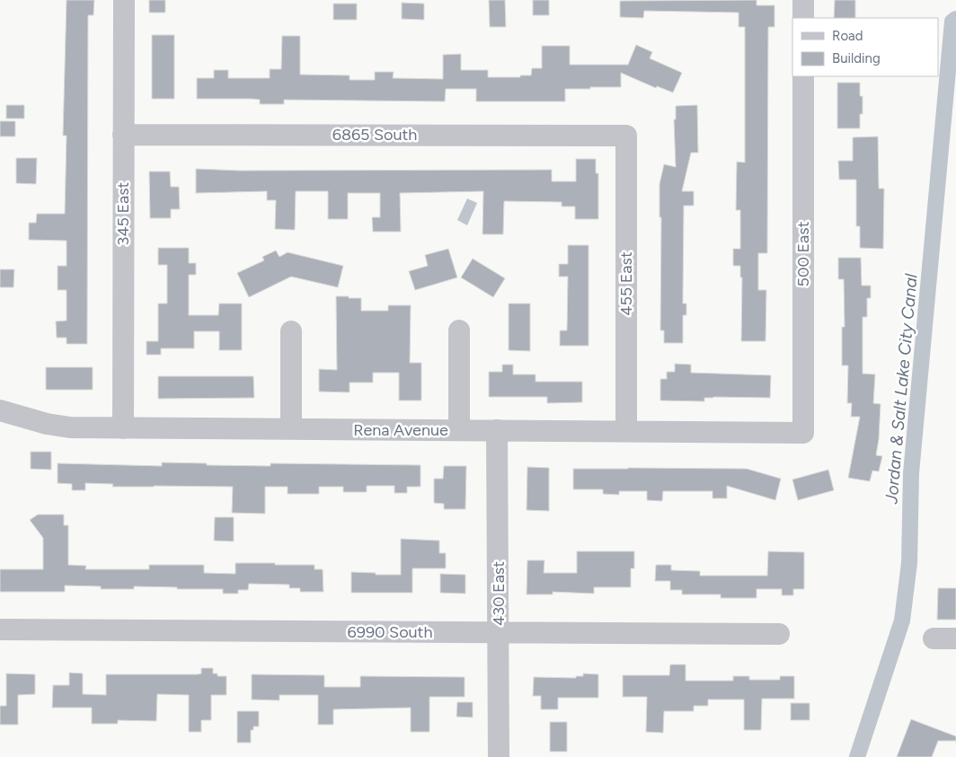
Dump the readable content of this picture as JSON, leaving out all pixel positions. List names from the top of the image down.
{
  "streets": {
    "street": [
      "6865 South",
      "345 East",
      "500 East",
      "455 East",
      "Rena Avenue",
      "430 East",
      "6990 South"
    ]
  },
  "crossings": [
    ["6865 South", "345 East"],
    ["6865 South", "455 East"],
    ["345 East", "Rena Avenue"],
    ["500 East", "Rena Avenue"],
    ["455 East", "Rena Avenue"],
    ["Rena Avenue", "430 East"],
    ["430 East", "6990 South"]
  ],
  "water": ["Jordan & Salt Lake City Canal"],
  "legend": ["Road", "Building"]
}
